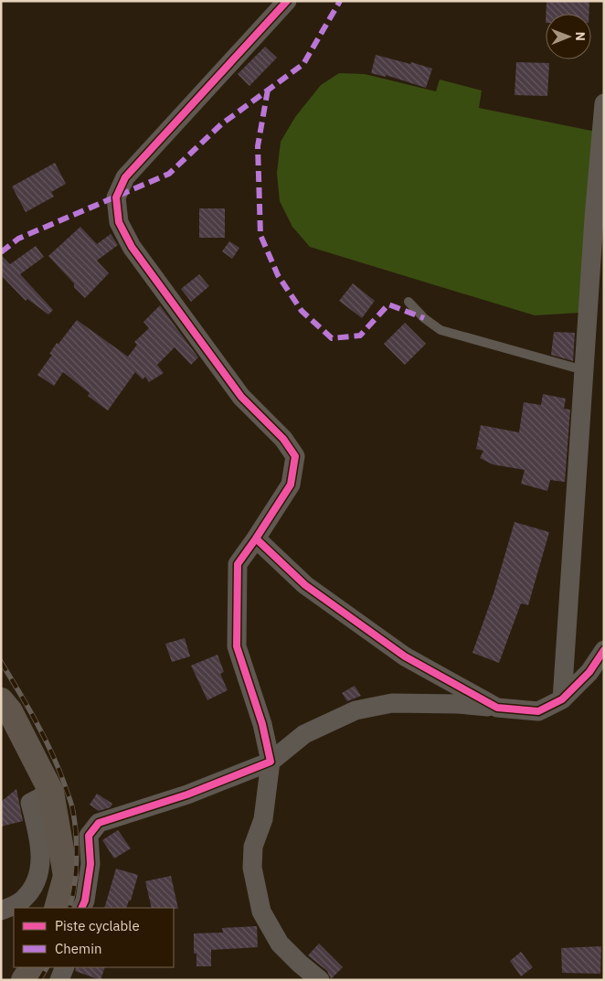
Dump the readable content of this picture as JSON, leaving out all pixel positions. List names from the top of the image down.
{
  "legend": ["Piste cyclable", "Chemin"],
  "north": "right"
}
